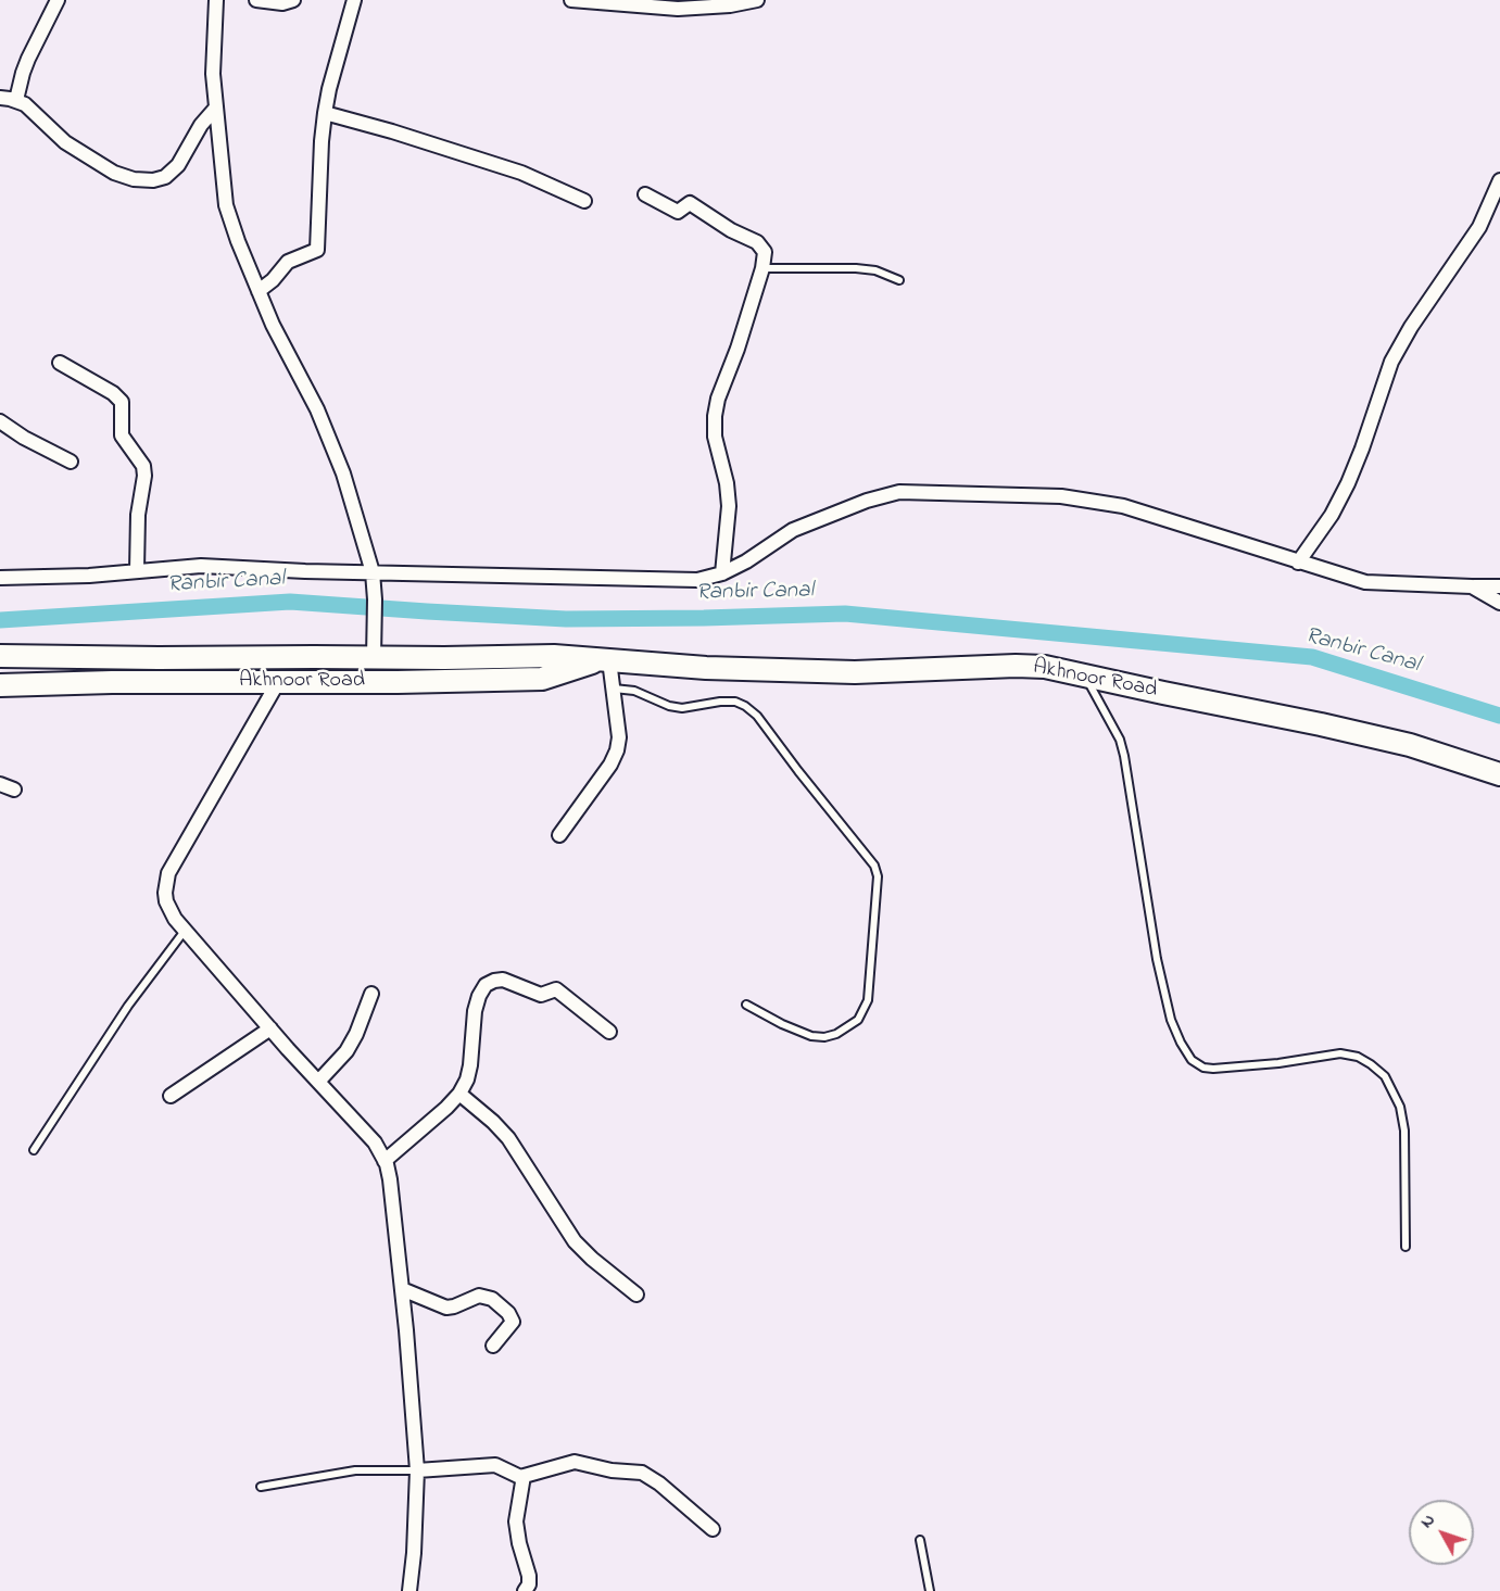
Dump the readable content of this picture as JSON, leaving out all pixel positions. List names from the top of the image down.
{
  "streets": {
    "highway": ["Akhnoor Road"]
  },
  "water": ["Ranbir Canal"],
  "north": "top left"
}
